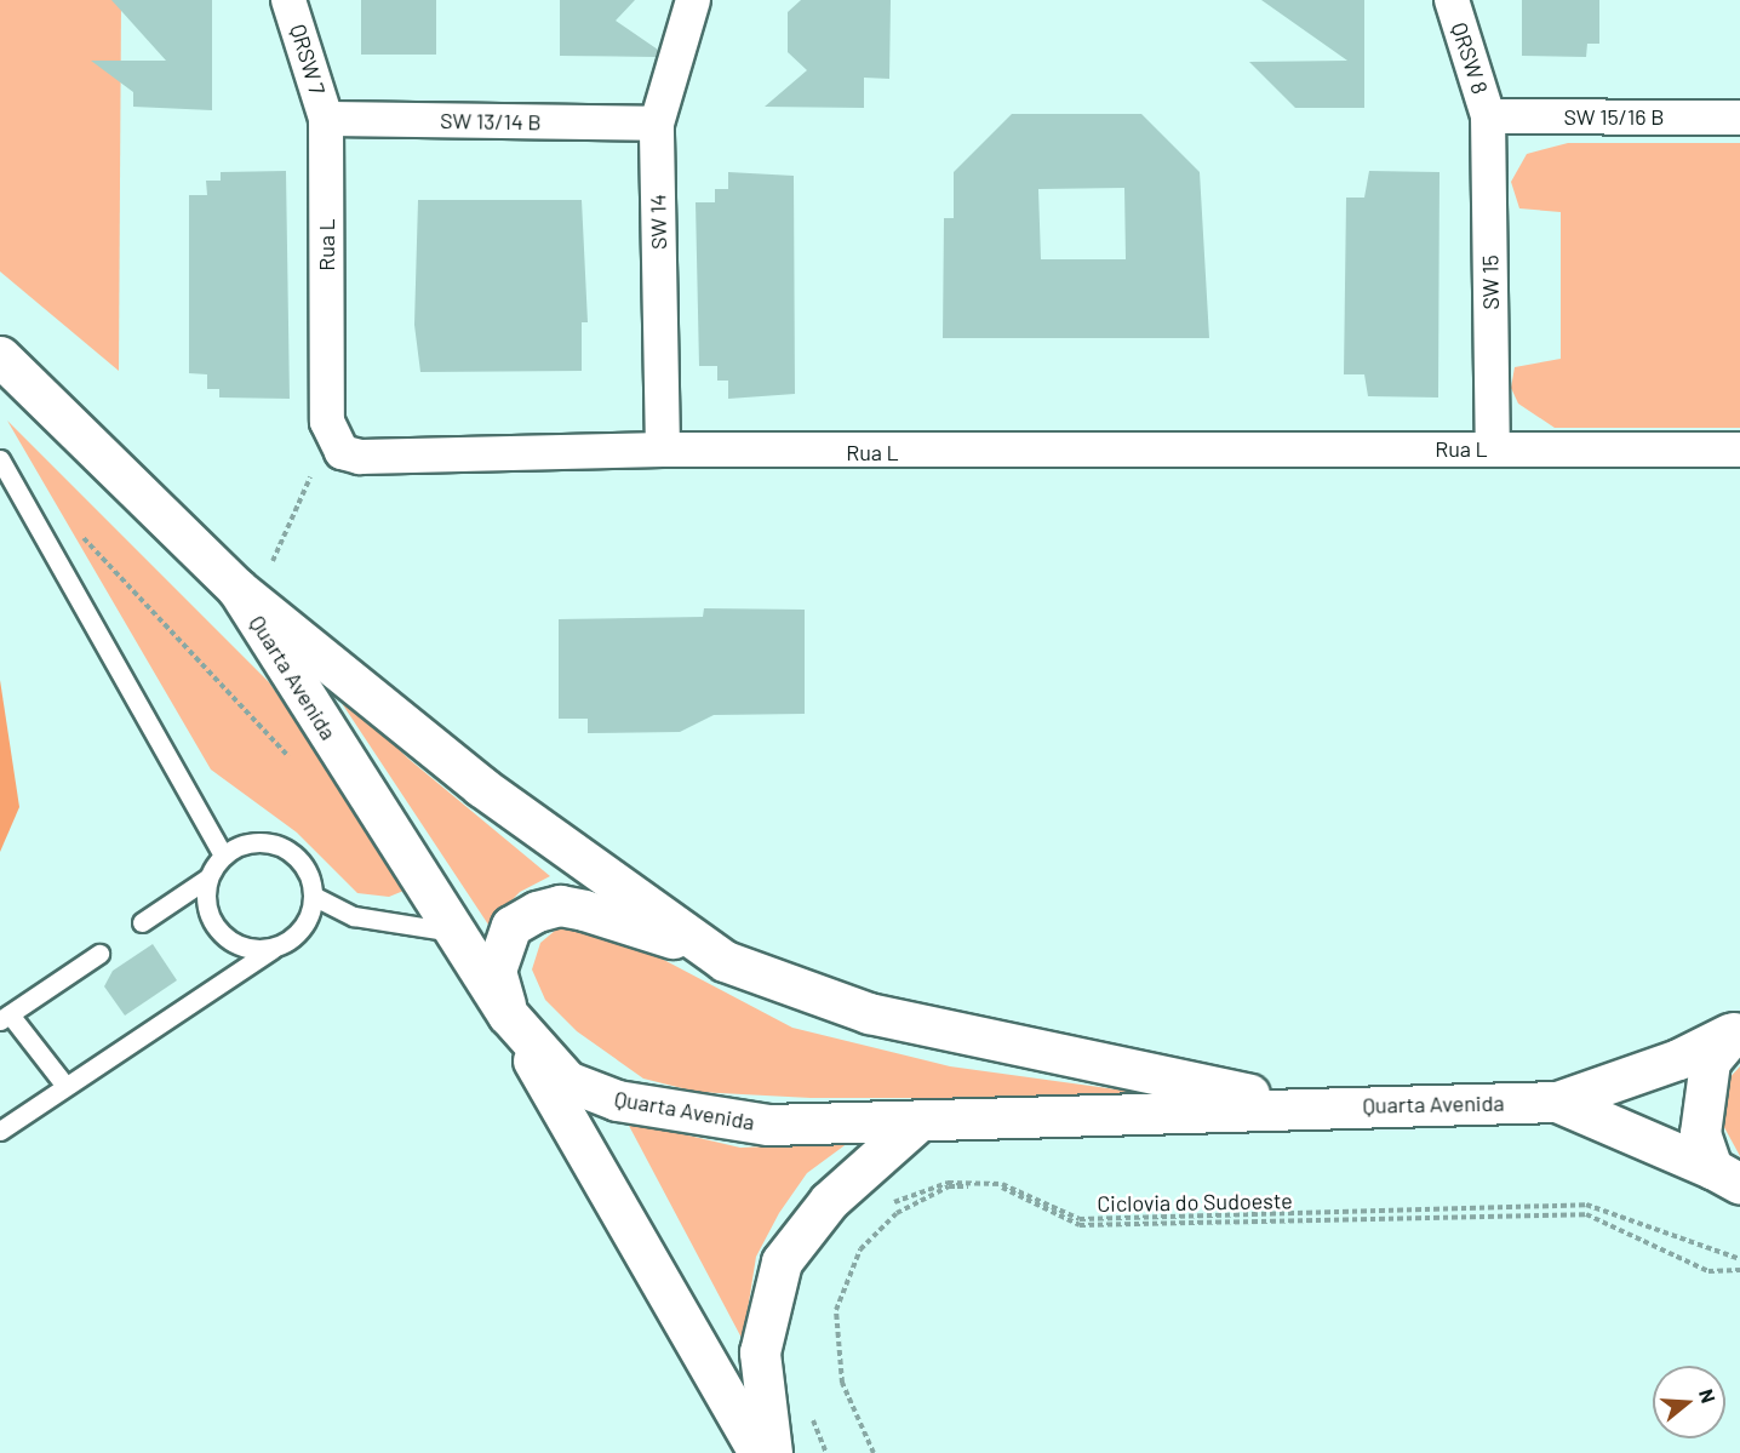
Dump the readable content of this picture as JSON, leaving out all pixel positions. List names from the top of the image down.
{
  "streets": {
    "main road": ["Quarta Avenida"],
    "street": [
      "QRSW 8",
      "QRSW 7",
      "SW 15/16 B",
      "SW 13/14 B",
      "SW 14",
      "Rua L",
      "SW 15"
    ],
    "path": ["Ciclovia do Sudoeste"]
  },
  "crossings": [
    ["QRSW 8", "SW 15/16 B"],
    ["QRSW 8", "SW 15"],
    ["QRSW 7", "SW 13/14 B"],
    ["QRSW 7", "Rua L"],
    ["SW 15/16 B", "SW 15"],
    ["SW 13/14 B", "SW 14"],
    ["SW 13/14 B", "Rua L"],
    ["SW 14", "Rua L"],
    ["Rua L", "SW 15"]
  ],
  "north": "right"
}
